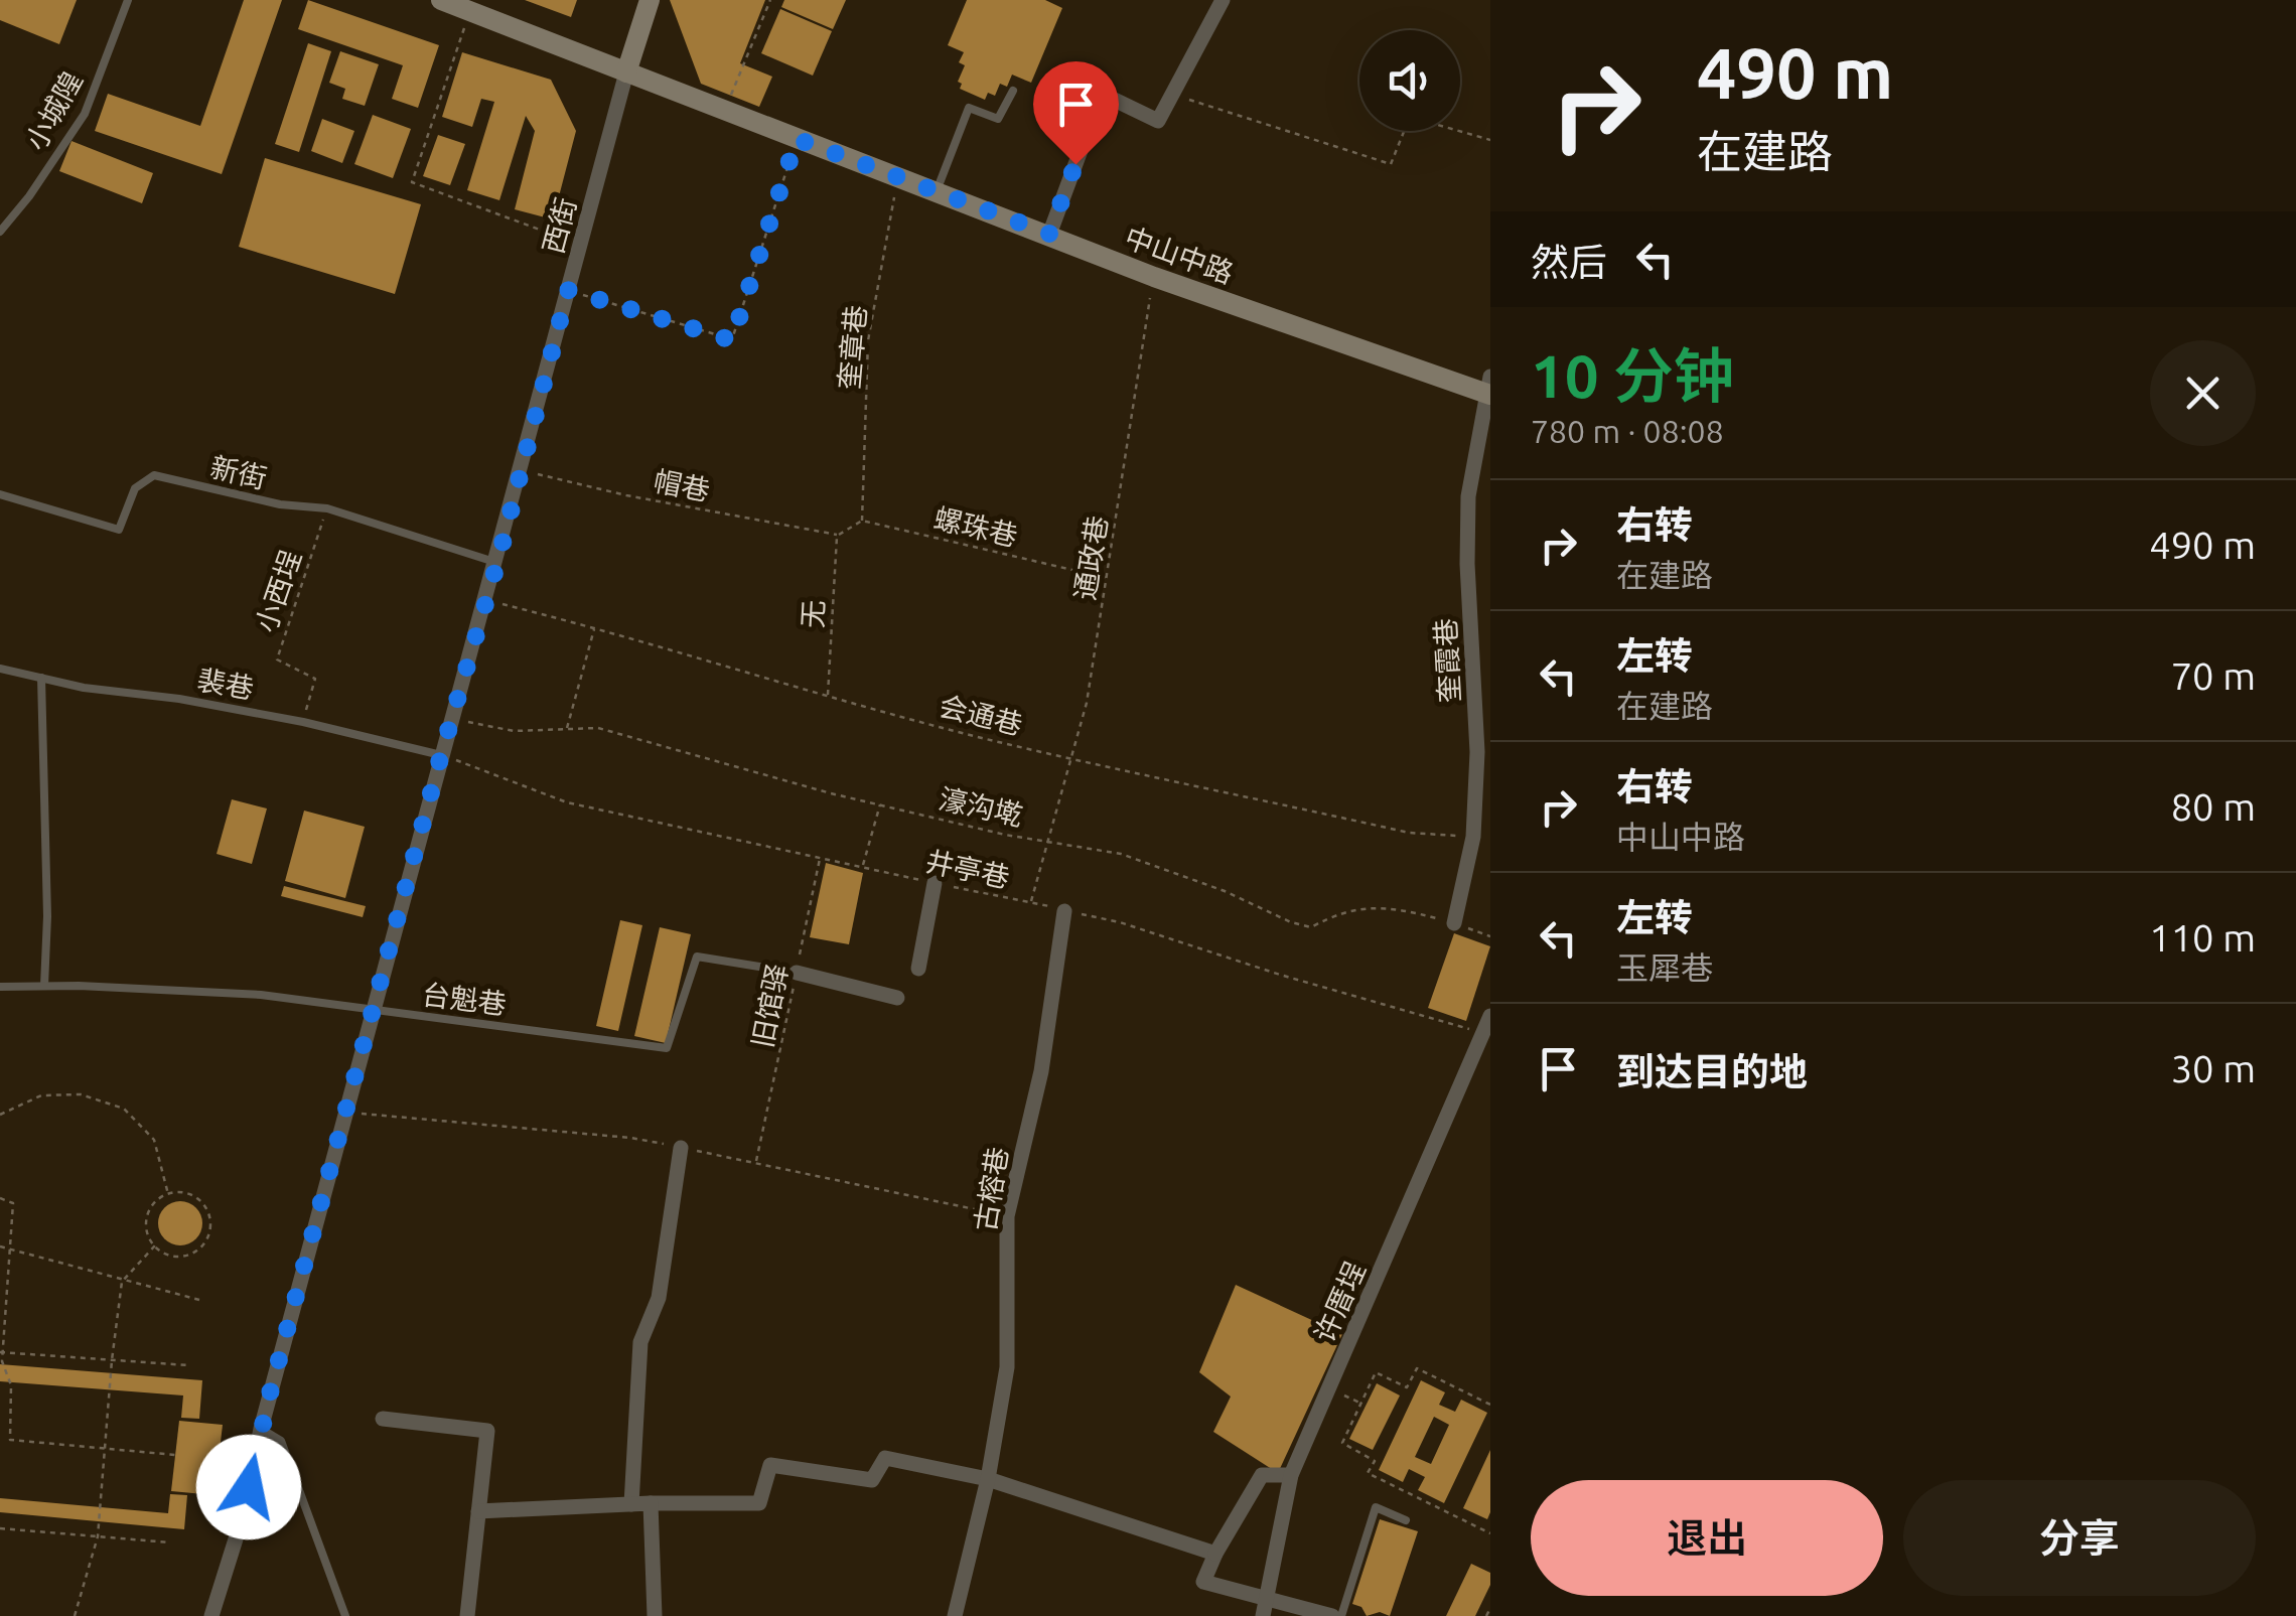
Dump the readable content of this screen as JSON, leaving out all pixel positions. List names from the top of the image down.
{
  "streets": {
    "street": [
      "西街",
      "中山中路",
      "奎霞巷",
      "古榕巷",
      "许厝埕"
    ],
    "lane": [
      "小城隍",
      "新街",
      "裴巷",
      "台魁巷"
    ],
    "path": [
      "奎章巷",
      "帽巷",
      "螺珠巷",
      "通政巷",
      "小西埕",
      "无",
      "会通巷",
      "濠沟墘",
      "井亭巷",
      "旧馆驿"
    ]
  },
  "crossings": [
    ["西街", "中山中路"],
    ["西街", "新街"],
    ["西街", "帽巷"],
    ["西街", "裴巷"],
    ["西街", "会通巷"],
    ["西街", "濠沟墘"],
    ["西街", "井亭巷"],
    ["西街", "台魁巷"],
    ["中山中路", "奎章巷"],
    ["中山中路", "通政巷"],
    ["中山中路", "奎霞巷"],
    ["奎章巷", "螺珠巷"],
    ["新街", "小西埕"],
    ["帽巷", "无"],
    ["螺珠巷", "通政巷"],
    ["通政巷", "会通巷"],
    ["通政巷", "濠沟墘"],
    ["通政巷", "井亭巷"],
    ["小西埕", "裴巷"],
    ["无", "会通巷"],
    ["奎霞巷", "会通巷"],
    ["奎霞巷", "濠沟墘"],
    ["裴巷", "井亭巷"],
    ["井亭巷", "旧馆驿"],
    ["井亭巷", "古榕巷"],
    ["井亭巷", "许厝埕"],
    ["台魁巷", "旧馆驿"]
  ],
  "page": {
    "turn": ["490 m", "在建路"],
    "then": "然后",
    "heading": ["10 分钟", "780 m · 08:08"],
    "list": [
      {
        "name": "右转",
        "note": "在建路",
        "value": "490 m"
      },
      {
        "name": "左转",
        "note": "在建路",
        "value": "70 m"
      },
      {
        "name": "右转",
        "note": "中山中路",
        "value": "80 m"
      },
      {
        "name": "左转",
        "note": "玉犀巷",
        "value": "110 m"
      },
      {
        "name": "到达目的地",
        "value": "30 m"
      }
    ],
    "buttons": ["退出", "分享"]
  }
}
